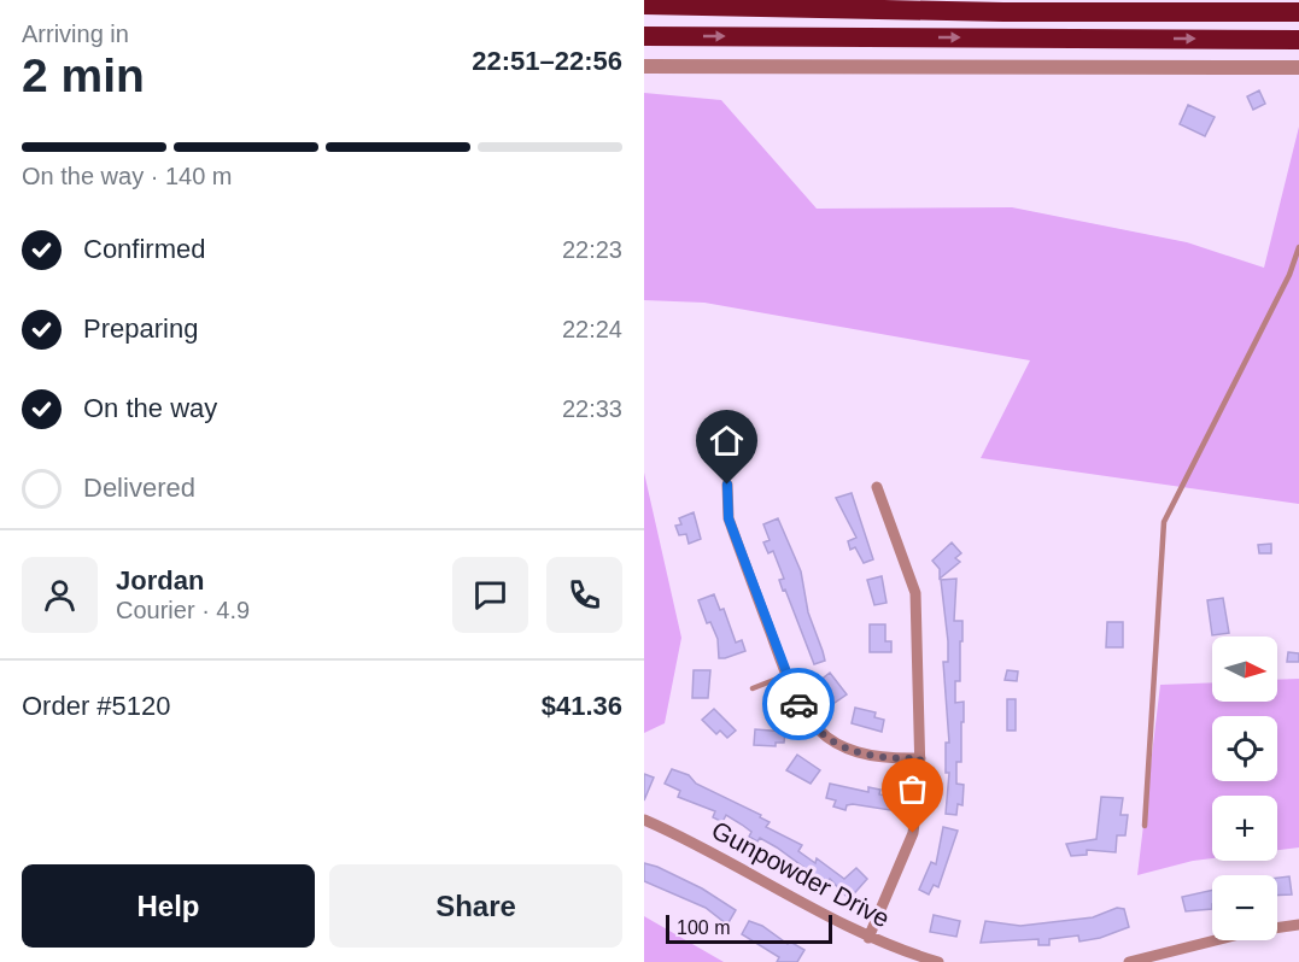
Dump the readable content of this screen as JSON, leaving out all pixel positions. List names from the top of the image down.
{
  "streets": {
    "street": ["Gunpowder Drive"]
  },
  "scale_bar": "100 m",
  "north": "right",
  "page": {
    "heading": ["2 min", "Arriving in", "22:51–22:56"],
    "panel": [
      "Jordan",
      "Courier · 4.9",
      "Order #5120",
      "$41.36"
    ],
    "bar": "On the way · 140 m",
    "list": [
      ["Confirmed", "22:23"],
      ["Preparing", "22:24"],
      ["On the way", "22:33"],
      "Delivered"
    ],
    "map_buttons": ["+", "−"],
    "buttons": ["Help", "Share"],
    "scale": "100 m"
  }
}
